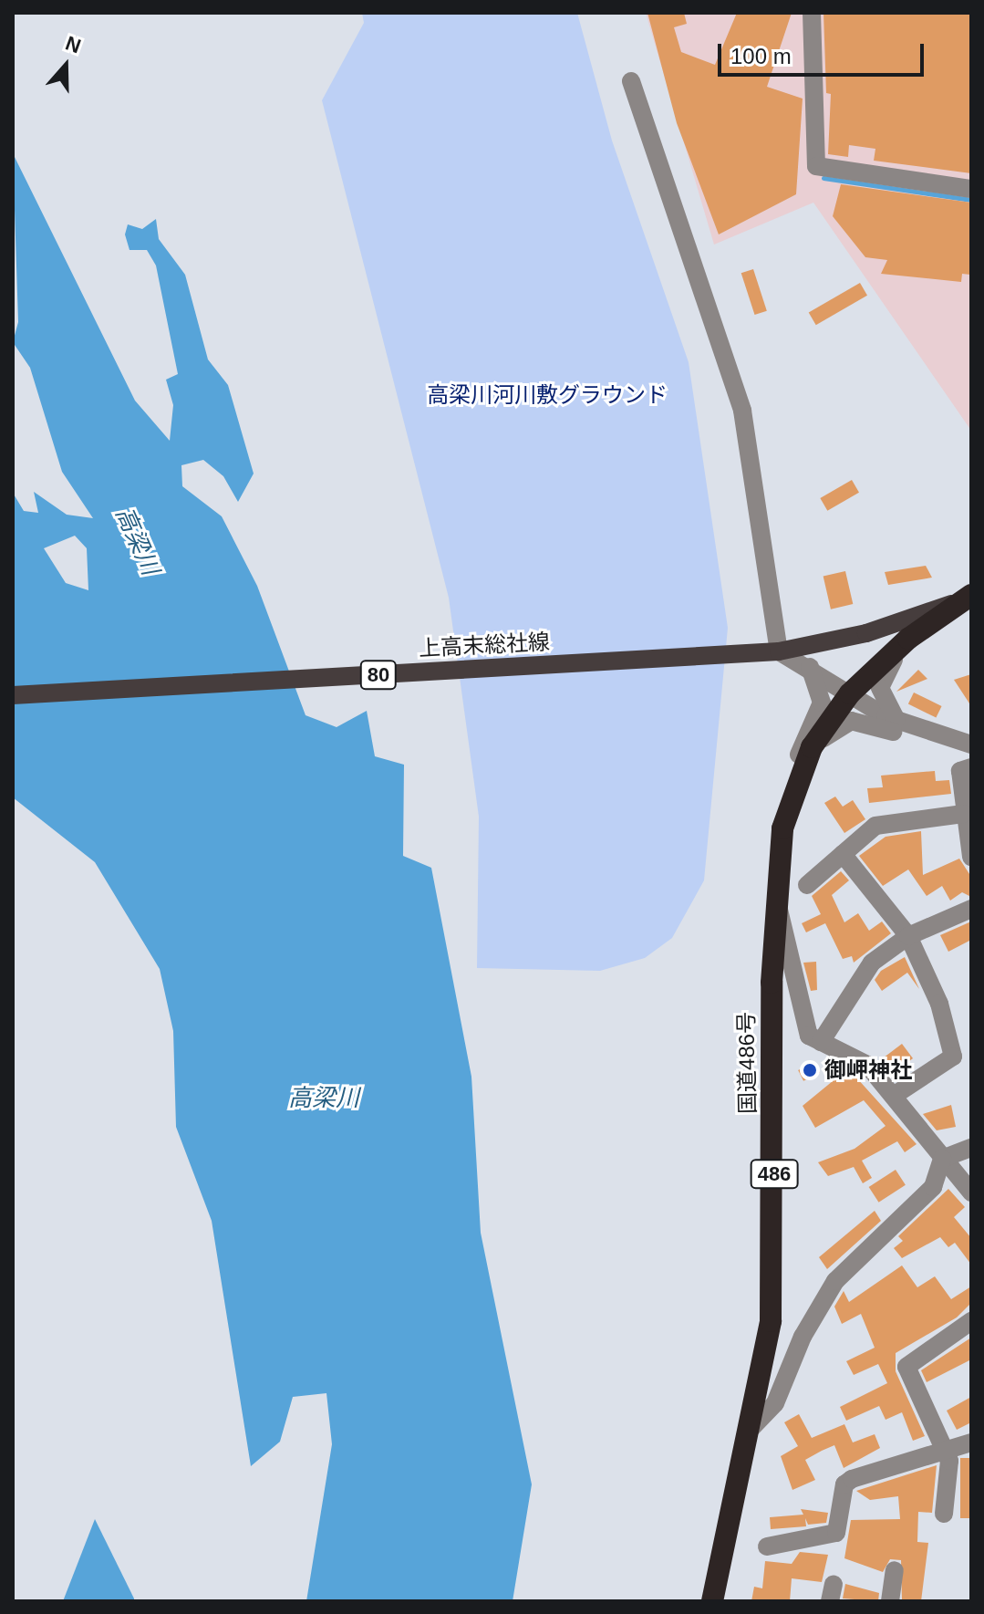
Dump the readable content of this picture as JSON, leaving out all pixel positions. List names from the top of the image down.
{
  "streets": {
    "highway": ["国道486号", "486"],
    "main road": ["上高末総社線", "80"]
  },
  "crossings": [
    ["上高末総社線", "国道486号"]
  ],
  "water": ["高梁川"],
  "parks": ["高梁川河川敷グラウンド"],
  "places": ["御岬神社"],
  "scale_bar": "100 m",
  "north": "top"
}
